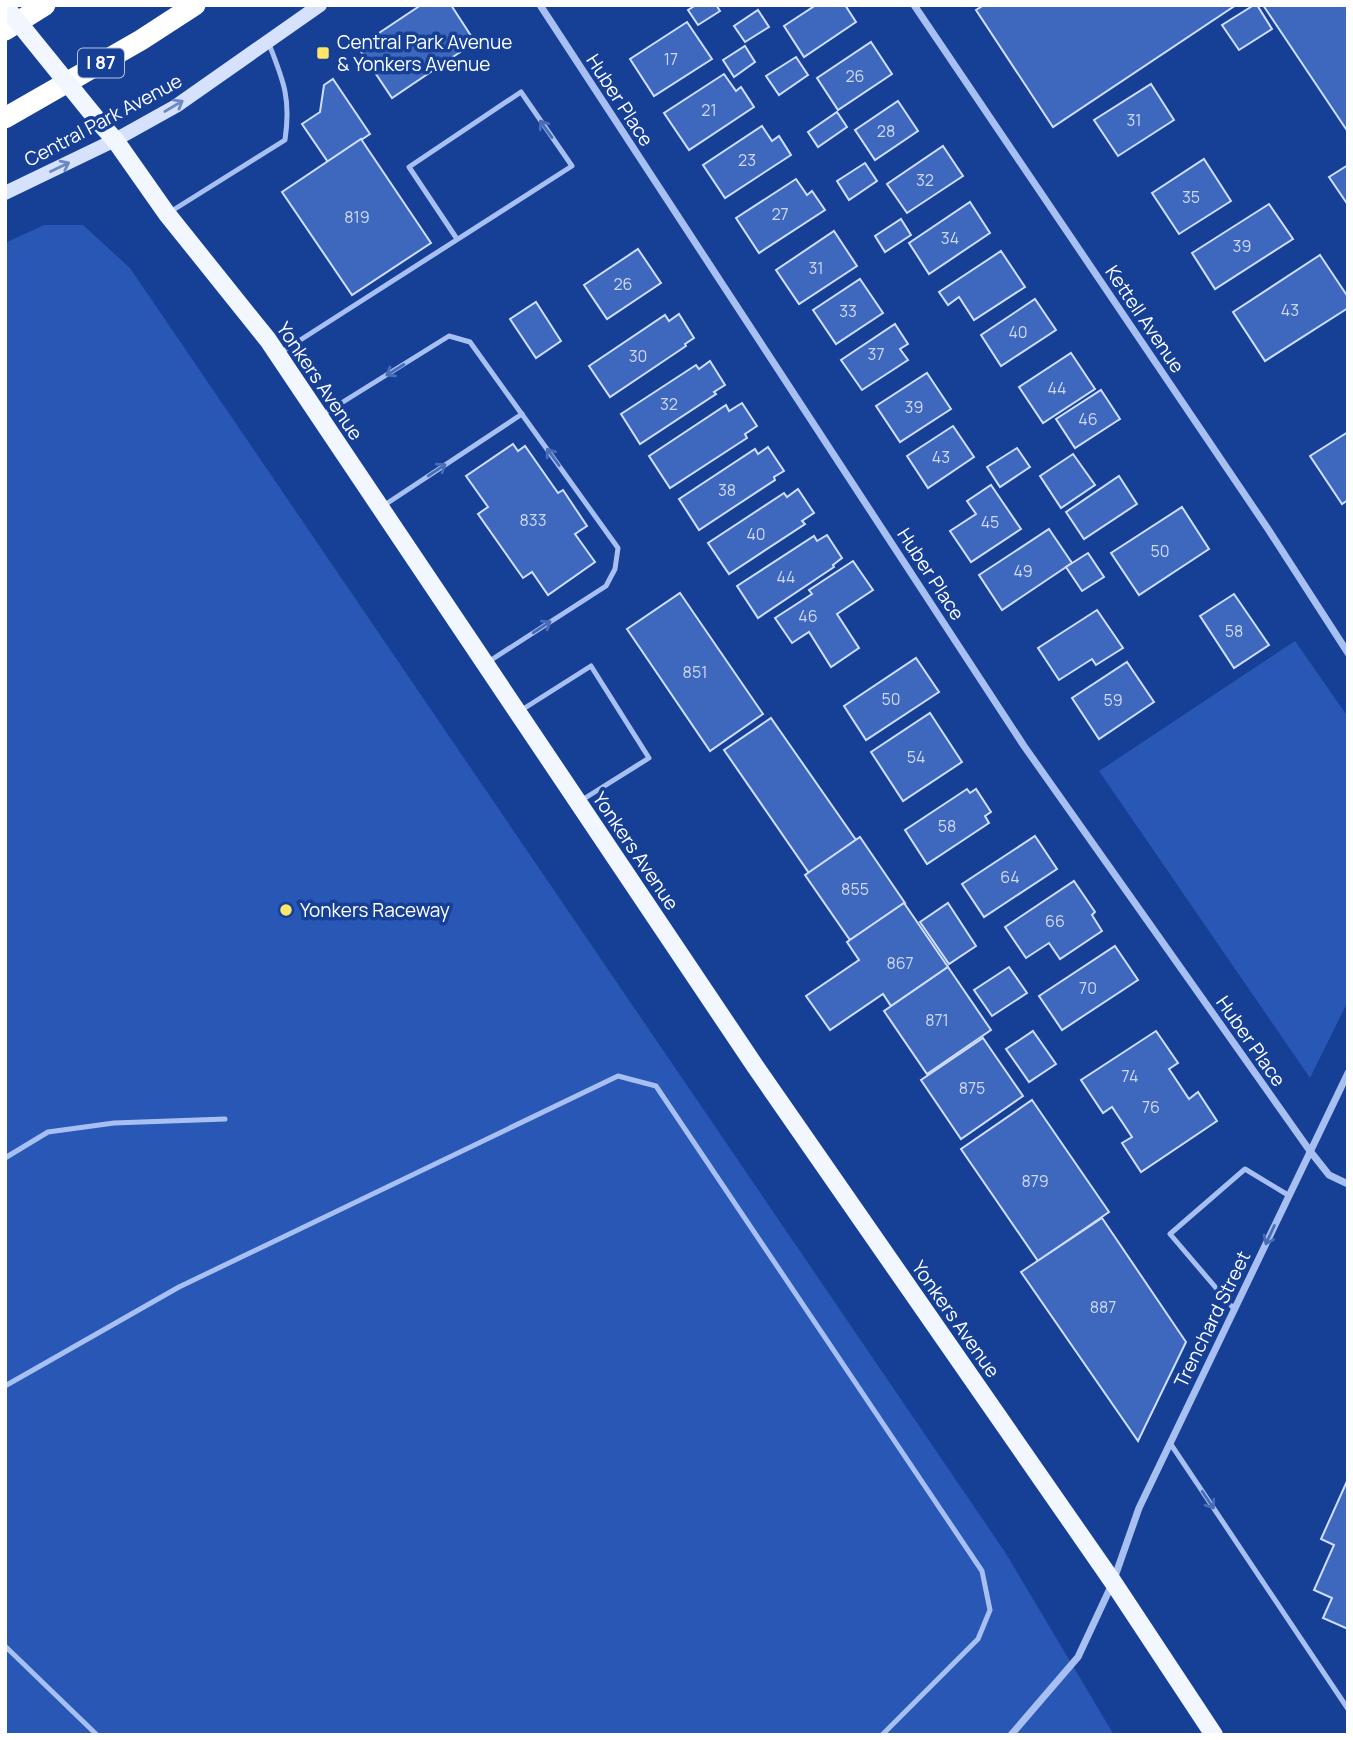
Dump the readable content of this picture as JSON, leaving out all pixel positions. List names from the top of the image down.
{
  "streets": {
    "highway": ["I 87"],
    "main road": ["Central Park Avenue", "Yonkers Avenue"],
    "street": ["Huber Place", "Kettell Avenue", "Trenchard Street"]
  },
  "crossings": [
    ["Huber Place", "Trenchard Street"],
    ["Central Park Avenue", "Yonkers Avenue"],
    ["Yonkers Avenue", "Trenchard Street"]
  ],
  "one_way": ["Central Park Avenue"],
  "places": {
    "transit": ["Central Park Avenue & Yonkers Avenue"],
    "other": ["Yonkers Raceway"]
  },
  "house_numbers": [
    "17",
    "26",
    "21",
    "31",
    "28",
    "23",
    "32",
    "35",
    "27",
    "819",
    "34",
    "39",
    "31",
    "26",
    "43",
    "33",
    "40",
    "37",
    "30",
    "44",
    "32",
    "39",
    "46",
    "43",
    "38",
    "833",
    "45",
    "40",
    "50",
    "49",
    "44",
    "46",
    "58",
    "851",
    "50",
    "59",
    "54",
    "58",
    "64",
    "855",
    "66",
    "867",
    "70",
    "871",
    "74",
    "875",
    "76",
    "879",
    "887"
  ]
}
